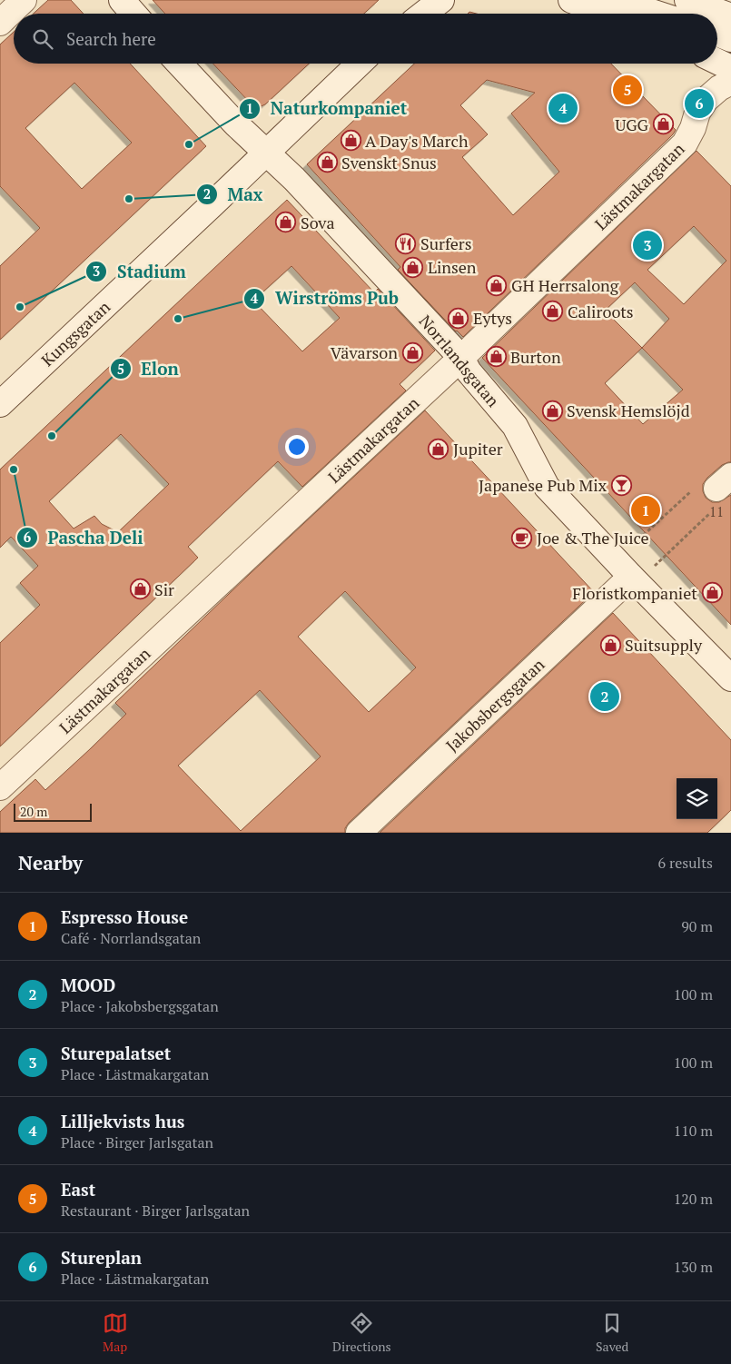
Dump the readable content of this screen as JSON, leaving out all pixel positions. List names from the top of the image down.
{
  "streets": {
    "street": [
      "Lästmakargatan",
      "Kungsgatan",
      "Norrlandsgatan",
      "Jakobsbergsgatan"
    ]
  },
  "crossings": [
    ["Lästmakargatan", "Norrlandsgatan"],
    ["Kungsgatan", "Norrlandsgatan"],
    ["Norrlandsgatan", "Jakobsbergsgatan"]
  ],
  "places": {
    "shop": [
      "UGG",
      "A Day's March",
      "Svenskt Snus",
      "Sova",
      "Linsen",
      "GH Herrsalong",
      "Caliroots",
      "Eytys",
      "Vävarson",
      "Burton",
      "Svensk Hemslöjd",
      "Jupiter",
      "Sir",
      "Floristkompaniet",
      "Suitsupply"
    ],
    "other": [
      "Naturkompaniet",
      "Max",
      "Stadium",
      "Wirströms Pub",
      "Elon",
      "Pascha Deli"
    ],
    "restaurant": ["Surfers"],
    "bar": ["Japanese Pub Mix"],
    "cafe": ["Joe & The Juice"]
  },
  "house_numbers": ["11"],
  "scale_bar": "20 m",
  "page": {
    "search": "Search here",
    "pins": [
      "5",
      "6",
      "4",
      "3",
      "1",
      "2"
    ],
    "scale": "20 m",
    "heading": ["Nearby", "6 results"],
    "list": [
      {
        "mark": "1",
        "name": "Espresso House",
        "note": "Café · Norrlandsgatan",
        "value": "90 m"
      },
      {
        "mark": "2",
        "name": "MOOD",
        "note": "Place · Jakobsbergsgatan",
        "value": "100 m"
      },
      {
        "mark": "3",
        "name": "Sturepalatset",
        "note": "Place · Lästmakargatan",
        "value": "100 m"
      },
      {
        "mark": "4",
        "name": "Lilljekvists hus",
        "note": "Place · Birger Jarlsgatan",
        "value": "110 m"
      },
      {
        "mark": "5",
        "name": "East",
        "note": "Restaurant · Birger Jarlsgatan",
        "value": "120 m"
      },
      {
        "mark": "6",
        "name": "Stureplan",
        "note": "Place · Lästmakargatan",
        "value": "130 m"
      }
    ],
    "nav": ["Map", "Directions", "Saved"]
  }
}
